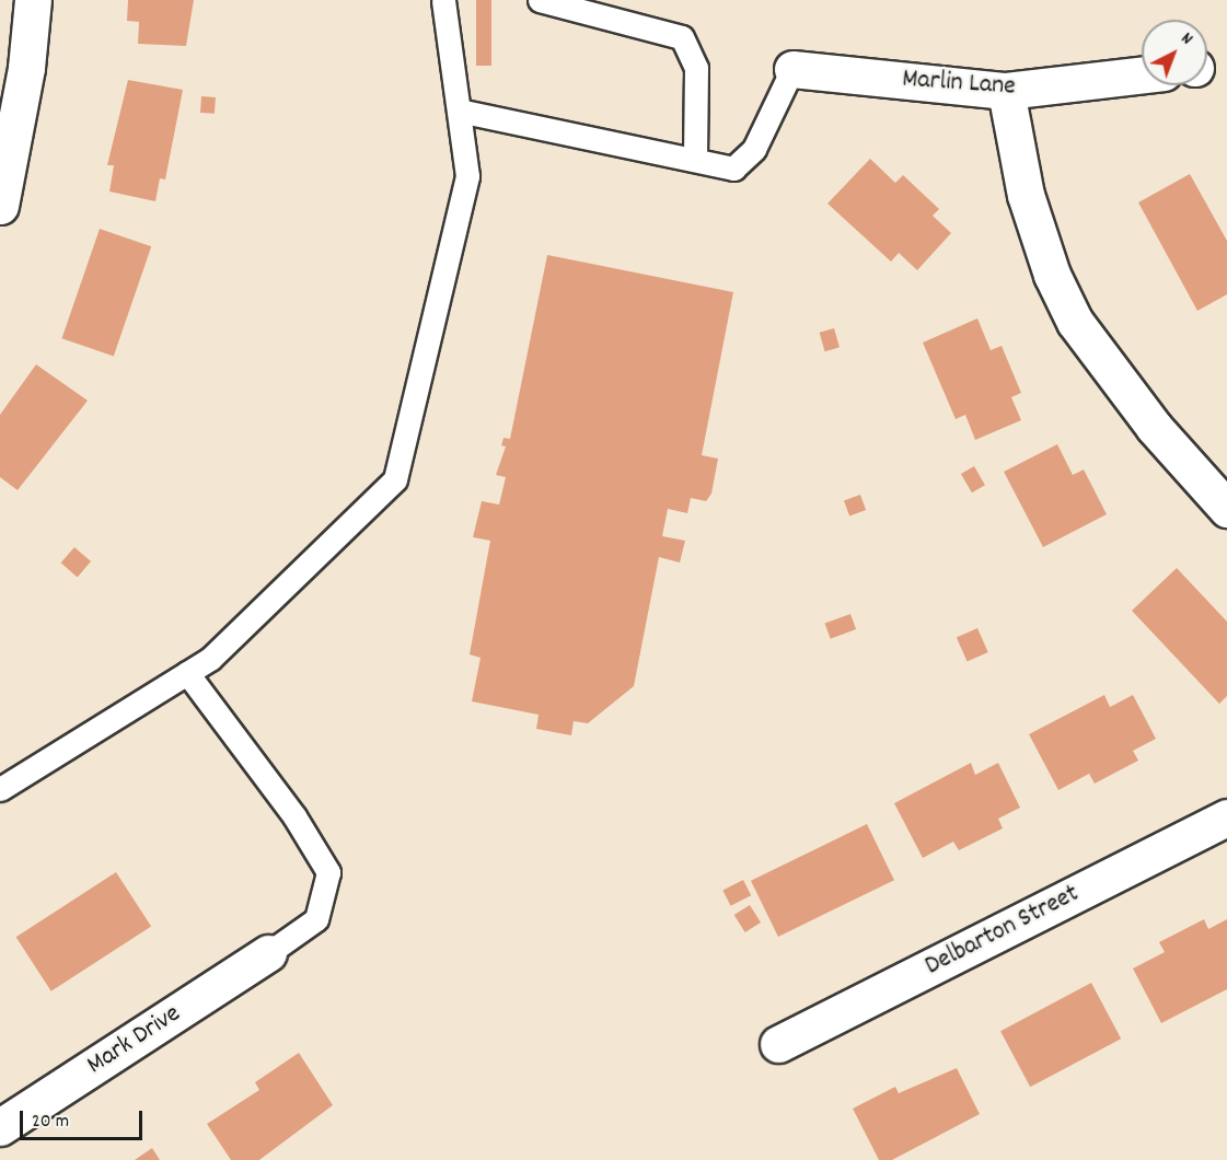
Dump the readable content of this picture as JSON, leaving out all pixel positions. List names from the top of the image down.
{
  "streets": {
    "street": ["Marlin Lane", "Delbarton Street", "Mark Drive"]
  },
  "scale_bar": "20 m",
  "north": "top right"
}
